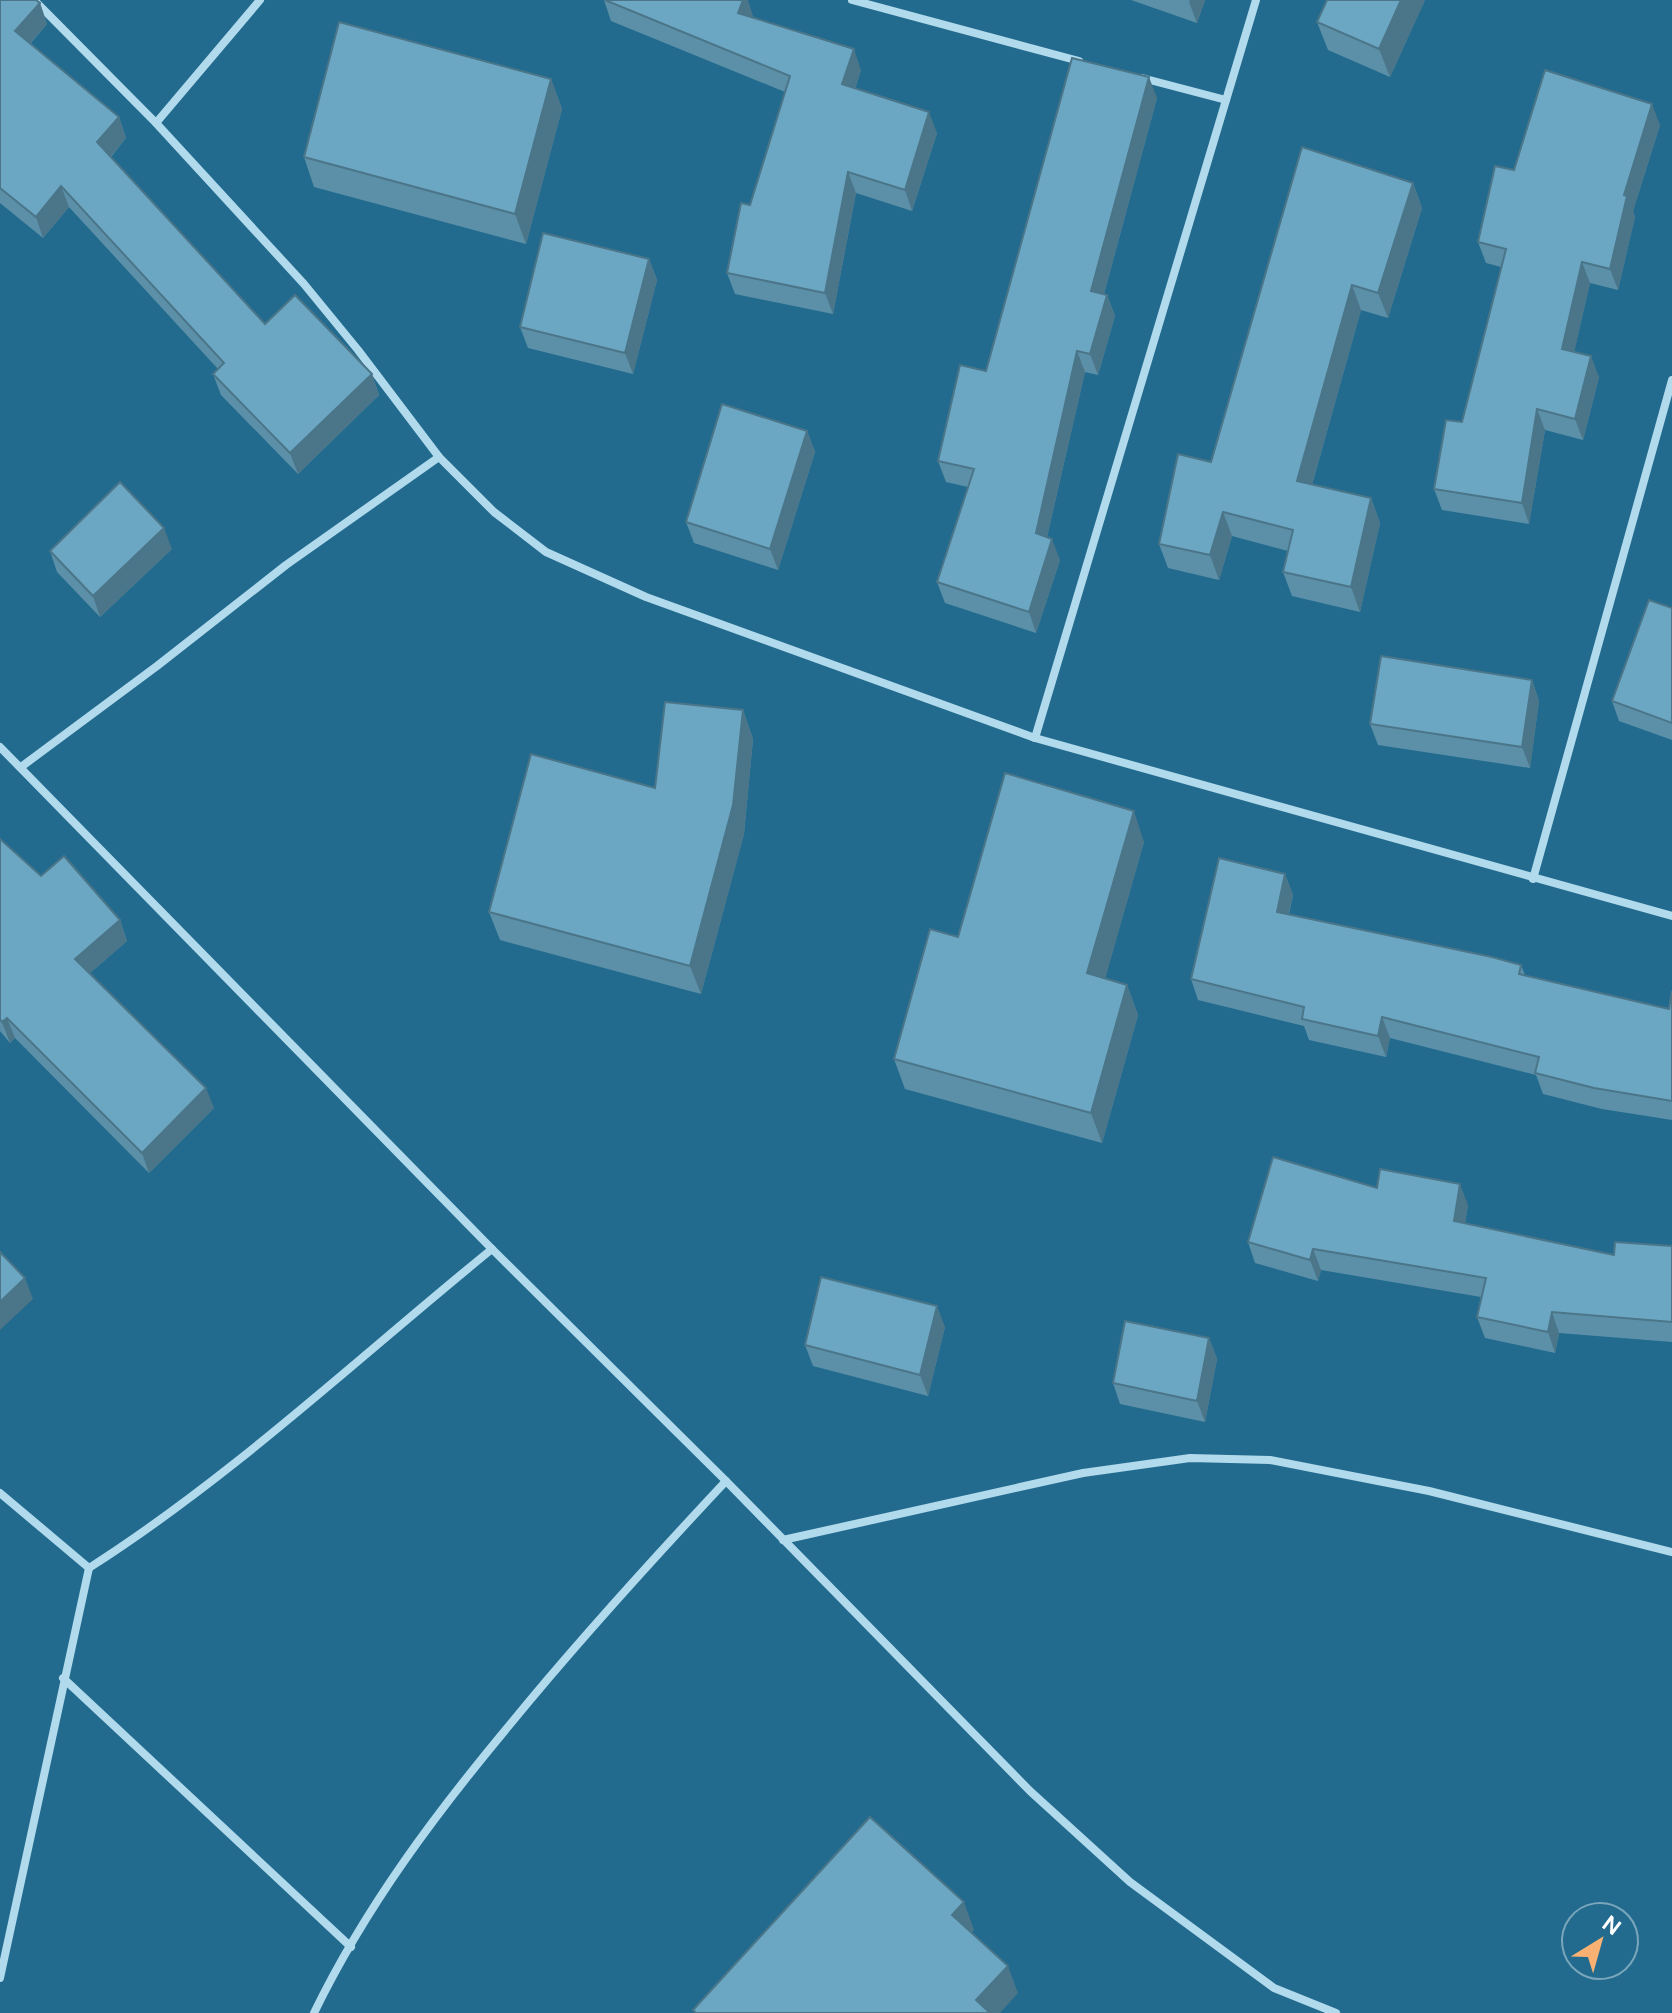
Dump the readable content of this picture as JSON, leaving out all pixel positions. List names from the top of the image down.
{
  "north": "top right"
}
